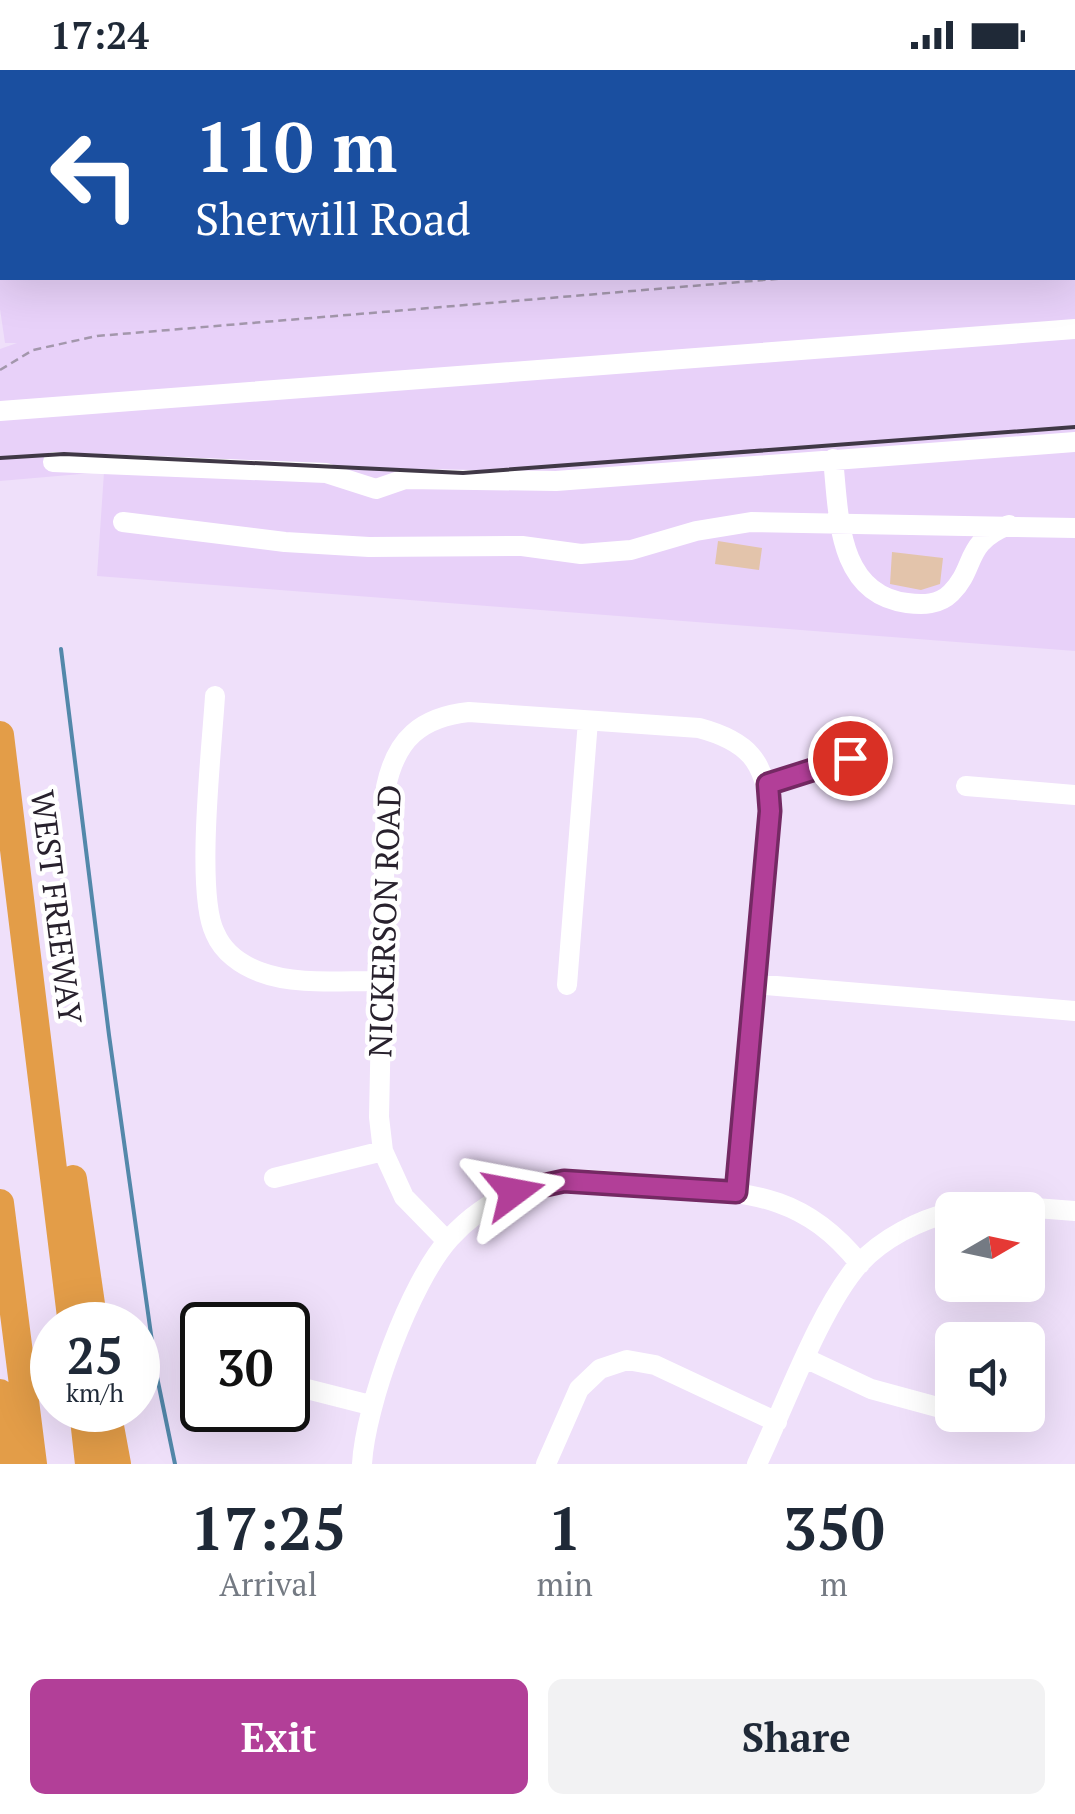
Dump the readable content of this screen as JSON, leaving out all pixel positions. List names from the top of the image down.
{
  "streets": {
    "highway": ["WEST FREEWAY"],
    "street": ["NICKERSON ROAD"]
  },
  "north": "right",
  "page": {
    "status": "17:24",
    "turn": ["110 m", "Sherwill Road"],
    "speed": "25 km/h",
    "limit": "30",
    "eta": [
      "17:25",
      "Arrival",
      "1",
      "min",
      "350",
      "m"
    ],
    "buttons": ["Exit", "Share"]
  }
}
